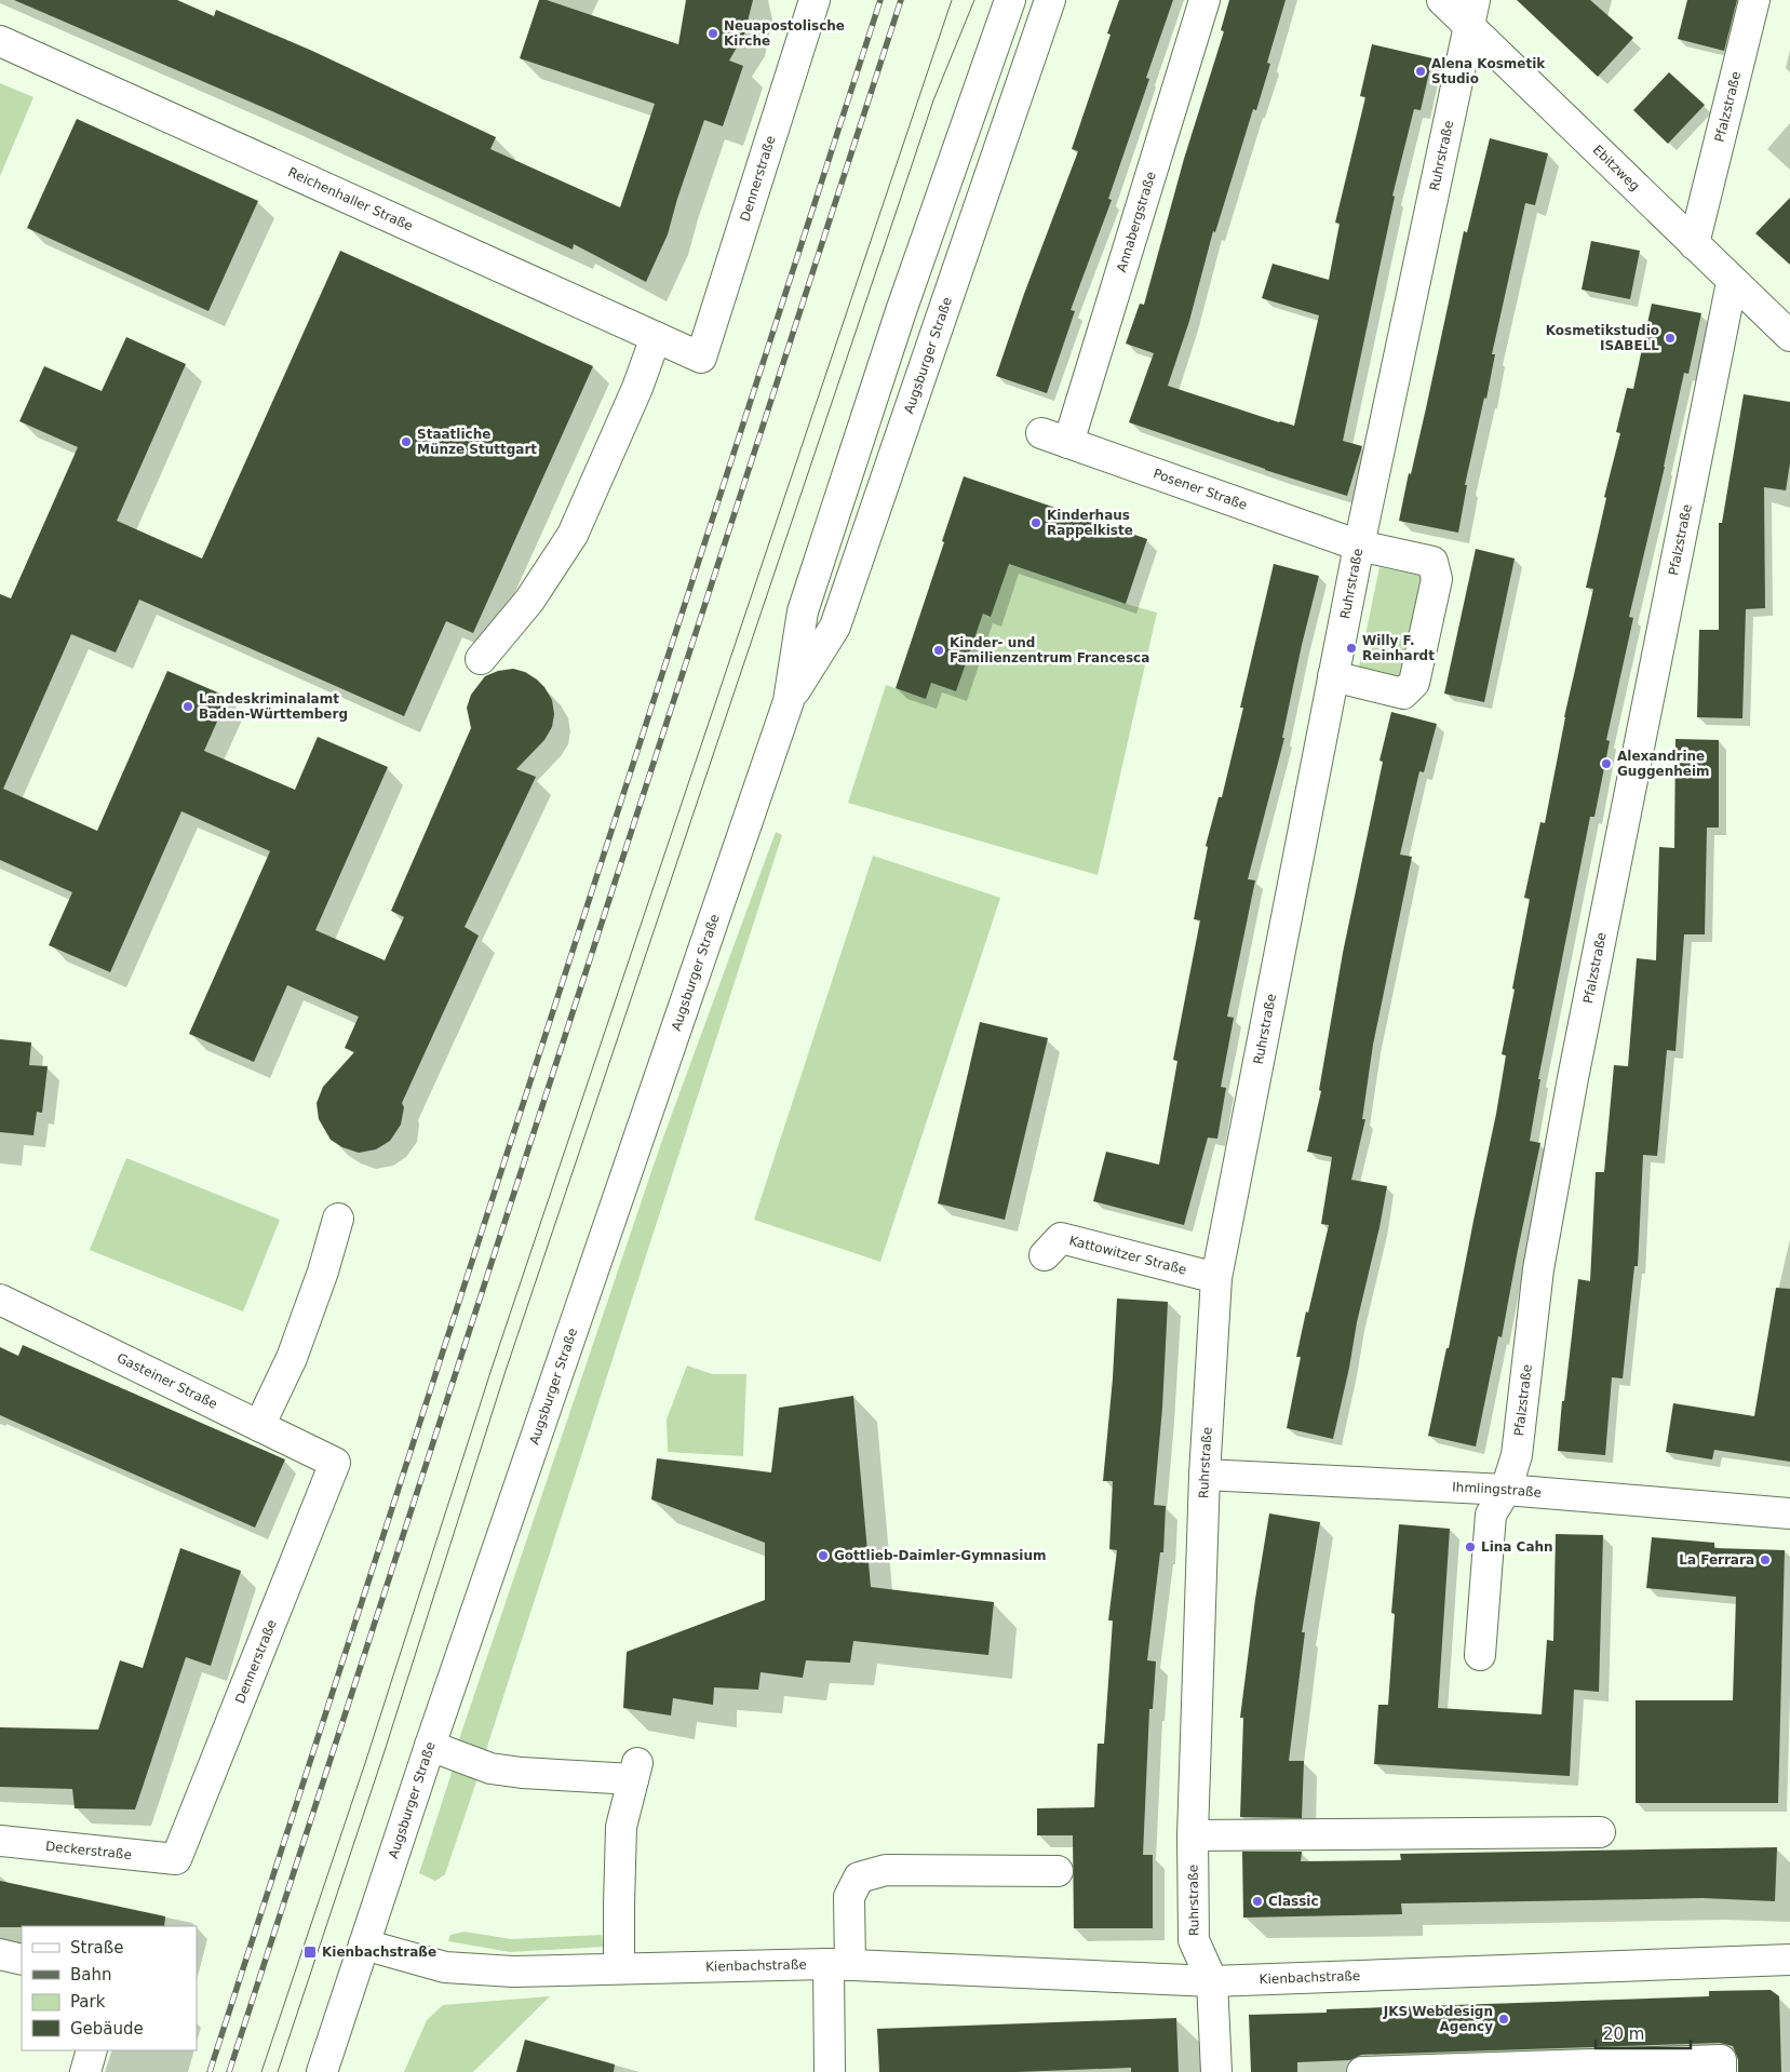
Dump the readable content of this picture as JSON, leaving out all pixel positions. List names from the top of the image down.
{
  "streets": {
    "street": [
      "Pfalzstraße",
      "Ruhrstraße",
      "Ebitzweg",
      "Dennerstraße",
      "Reichenhaller Straße",
      "Annabergstraße",
      "Augsburger Straße",
      "Posener Straße",
      "Kattowitzer Straße",
      "Gasteiner Straße",
      "Ihmlingstraße",
      "Deckerstraße",
      "Kienbachstraße"
    ]
  },
  "crossings": [
    ["Pfalzstraße", "Ebitzweg"],
    ["Pfalzstraße", "Ihmlingstraße"],
    ["Ruhrstraße", "Ebitzweg"],
    ["Ruhrstraße", "Posener Straße"],
    ["Ruhrstraße", "Kattowitzer Straße"],
    ["Ruhrstraße", "Ihmlingstraße"],
    ["Ruhrstraße", "Kienbachstraße"],
    ["Dennerstraße", "Reichenhaller Straße"],
    ["Dennerstraße", "Gasteiner Straße"],
    ["Dennerstraße", "Deckerstraße"],
    ["Annabergstraße", "Posener Straße"],
    ["Augsburger Straße", "Kienbachstraße"]
  ],
  "places": {
    "other": [
      "Neuapostolische Kirche",
      "Alena Kosmetik Studio",
      "Kosmetikstudio ISABELL",
      "Staatliche Münze Stuttgart",
      "Kinderhaus Rappelkiste",
      "Willy F. Reinhardt",
      "Kinder- und Familienzentrum Francesca",
      "Landeskriminalamt Baden-Württemberg",
      "Alexandrine Guggenheim",
      "Lina Cahn",
      "Gottlieb-Daimler-Gymnasium",
      "La Ferrara",
      "Classic",
      "JKS Webdesign Agency"
    ],
    "transit": ["Kienbachstraße"]
  },
  "legend": [
    "Straße",
    "Bahn",
    "Park",
    "Gebäude"
  ],
  "scale_bar": "20 m"
}
